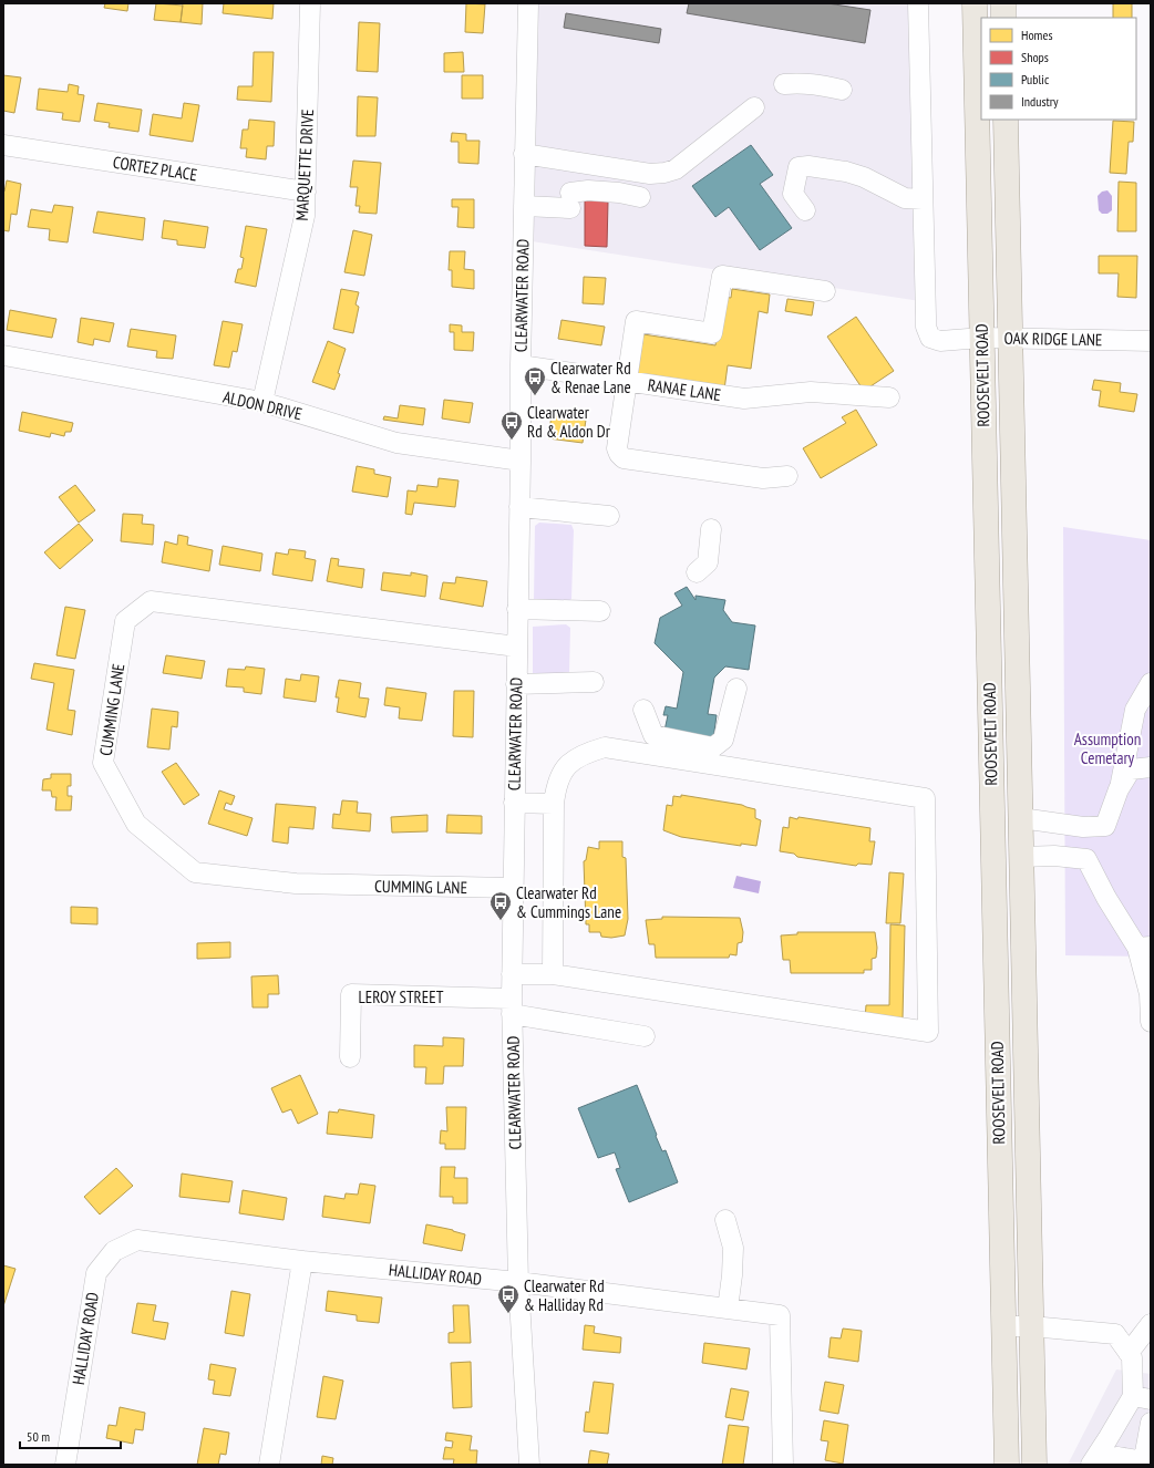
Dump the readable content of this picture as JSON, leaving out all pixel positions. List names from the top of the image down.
{
  "streets": {
    "main road": ["ROOSEVELT ROAD"],
    "street": [
      "MARQUETTE DRIVE",
      "CORTEZ PLACE",
      "CLEARWATER ROAD",
      "OAK RIDGE LANE",
      "RANAE LANE",
      "ALDON DRIVE",
      "CUMMING LANE",
      "LEROY STREET",
      "HALLIDAY ROAD"
    ]
  },
  "crossings": [
    ["MARQUETTE DRIVE", "CORTEZ PLACE"],
    ["MARQUETTE DRIVE", "ALDON DRIVE"],
    ["CLEARWATER ROAD", "RANAE LANE"],
    ["CLEARWATER ROAD", "ALDON DRIVE"],
    ["CLEARWATER ROAD", "CUMMING LANE"],
    ["CLEARWATER ROAD", "LEROY STREET"],
    ["CLEARWATER ROAD", "HALLIDAY ROAD"],
    ["OAK RIDGE LANE", "ROOSEVELT ROAD"]
  ],
  "parks": ["Assumption Cemetary"],
  "places": {
    "bus stop": [
      "Clearwater Rd & Renae Lane",
      "Clearwater Rd & Aldon Dr",
      "Clearwater Rd & Cummings Lane",
      "Clearwater Rd & Halliday Rd"
    ]
  },
  "legend": [
    "Homes",
    "Shops",
    "Public",
    "Industry"
  ],
  "scale_bar": "50 m"
}
